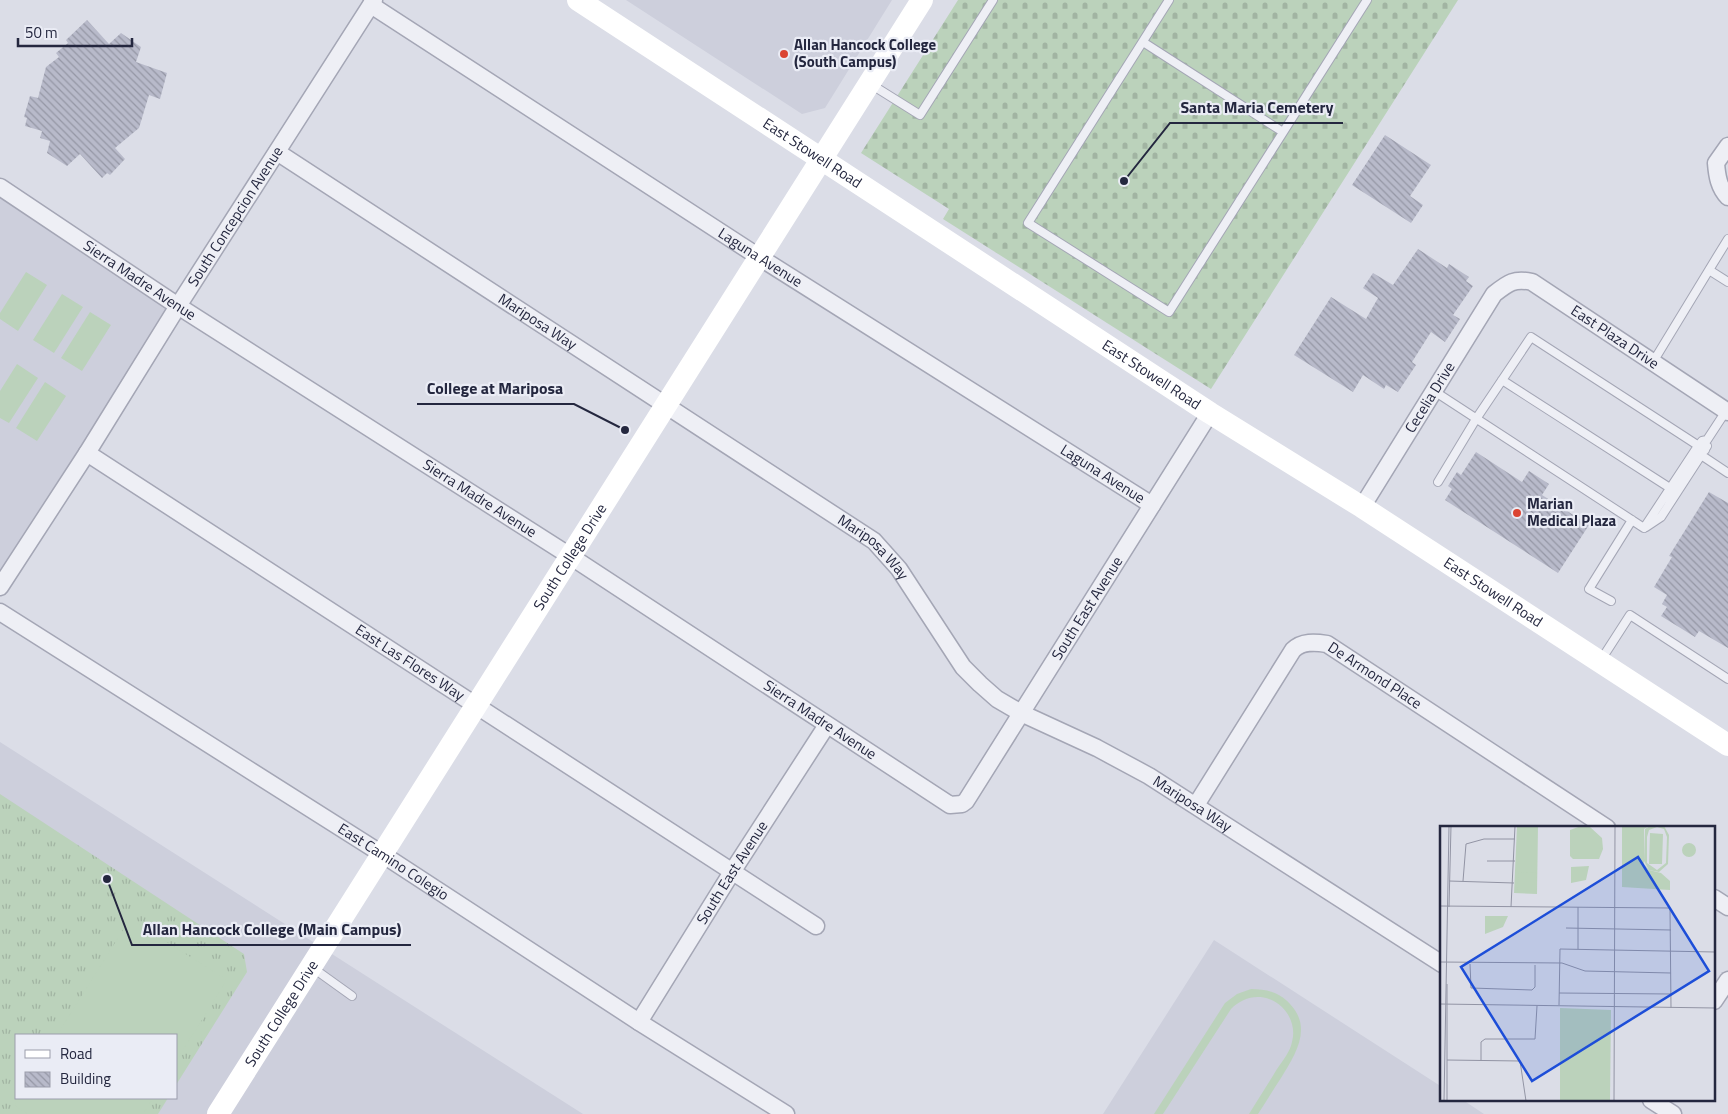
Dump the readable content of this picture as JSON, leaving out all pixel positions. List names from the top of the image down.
{
  "streets": {
    "main road": ["East Stowell Road", "South College Drive"],
    "street": [
      "South Concepcion Avenue",
      "Laguna Avenue",
      "Sierra Madre Avenue",
      "Mariposa Way",
      "East Plaza Drive",
      "Cecelia Drive",
      "South East Avenue",
      "East Las Flores Way",
      "De Armond Place",
      "East Camino Colegio"
    ]
  },
  "crossings": [
    ["East Stowell Road", "Cecelia Drive"],
    ["East Stowell Road", "South College Drive"],
    ["East Stowell Road", "South East Avenue"],
    ["South Concepcion Avenue", "Laguna Avenue"],
    ["South Concepcion Avenue", "Sierra Madre Avenue"],
    ["South Concepcion Avenue", "Mariposa Way"],
    ["South Concepcion Avenue", "East Las Flores Way"],
    ["Laguna Avenue", "South College Drive"],
    ["Laguna Avenue", "South East Avenue"],
    ["Sierra Madre Avenue", "South College Drive"],
    ["Sierra Madre Avenue", "South East Avenue"],
    ["Mariposa Way", "South College Drive"],
    ["Mariposa Way", "South East Avenue"],
    ["Mariposa Way", "De Armond Place"],
    ["East Plaza Drive", "Cecelia Drive"],
    ["South College Drive", "East Las Flores Way"],
    ["South College Drive", "East Camino Colegio"],
    ["South East Avenue", "East Las Flores Way"],
    ["South East Avenue", "East Camino Colegio"]
  ],
  "places": [
    "Allan Hancock College (South Campus)",
    "Santa Maria Cemetery",
    "College at Mariposa",
    "Marian Medical Plaza",
    "Allan Hancock College (Main Campus)"
  ],
  "legend": ["Road", "Building"],
  "scale_bar": "50 m"
}
